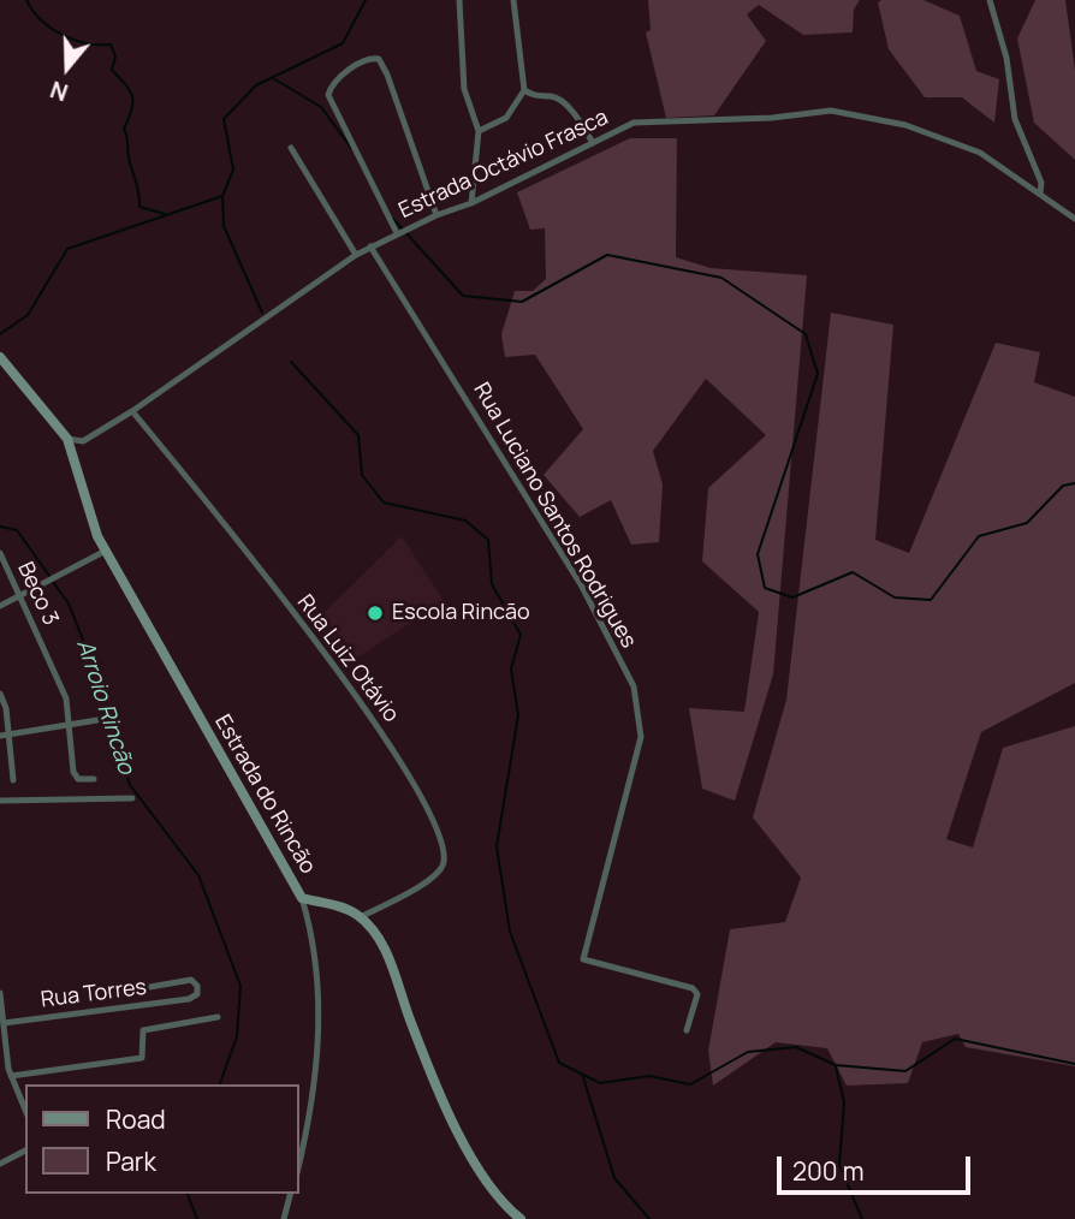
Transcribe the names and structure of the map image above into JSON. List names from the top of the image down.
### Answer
{
  "streets": {
    "street": [
      "Estrada Octávio Frasca",
      "Rua Luciano Santos Rodrigues",
      "Beco 3",
      "Rua Luiz Otávio",
      "Estrada do Rincão",
      "Rua Torres"
    ]
  },
  "crossings": [
    ["Estrada Octávio Frasca", "Rua Luciano Santos Rodrigues"],
    ["Estrada Octávio Frasca", "Rua Luiz Otávio"],
    ["Rua Luiz Otávio", "Estrada do Rincão"]
  ],
  "water": ["Arroio Rincão"],
  "places": ["Escola Rincão"],
  "legend": ["Road", "Park"],
  "scale_bar": "200 m",
  "north": "bottom"
}
